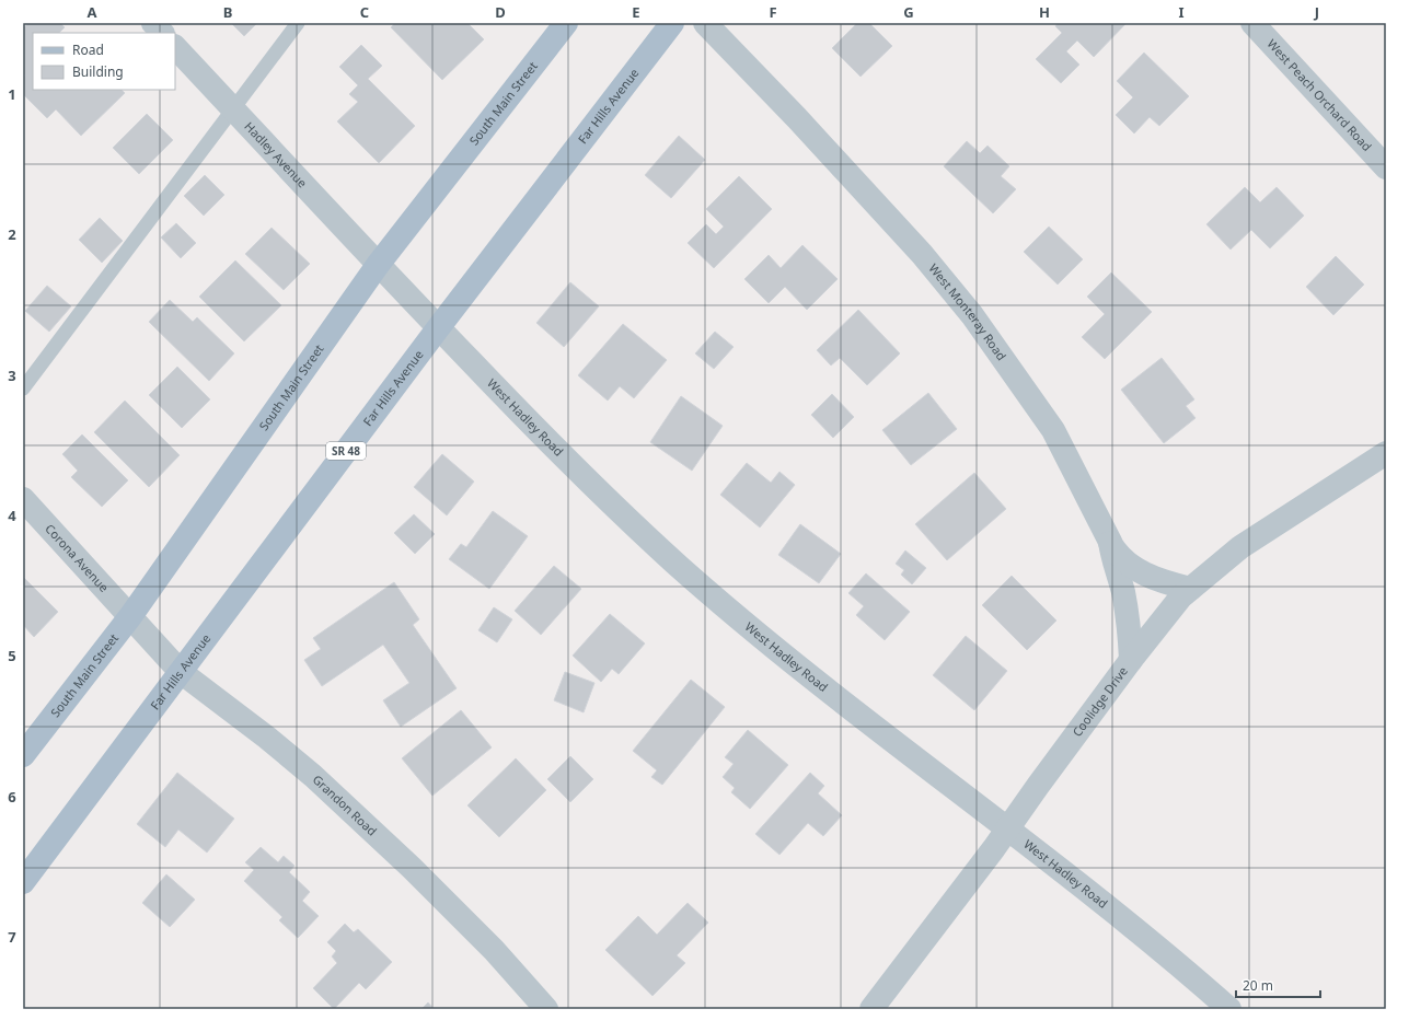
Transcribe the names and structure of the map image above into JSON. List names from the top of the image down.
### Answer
{
  "streets": {
    "main road": ["South Main Street", "Far Hills Avenue", "SR 48"],
    "street": [
      "West Peach Orchard Road",
      "Hadley Avenue",
      "West Monteray Road",
      "West Hadley Road",
      "Corona Avenue",
      "Coolidge Drive",
      "Grandon Road"
    ]
  },
  "crossings": [
    ["South Main Street", "Hadley Avenue"],
    ["South Main Street", "West Hadley Road"],
    ["South Main Street", "Corona Avenue"],
    ["South Main Street", "Grandon Road"],
    ["Far Hills Avenue", "West Hadley Road"],
    ["Far Hills Avenue", "Grandon Road"],
    ["Hadley Avenue", "West Hadley Road"],
    ["West Monteray Road", "Coolidge Drive"],
    ["West Hadley Road", "Coolidge Drive"],
    ["Corona Avenue", "Grandon Road"]
  ],
  "legend": ["Road", "Building"],
  "scale_bar": "20 m",
  "grid": {
    "columns": [
      "A",
      "B",
      "C",
      "D",
      "E",
      "F",
      "G",
      "H",
      "I",
      "J"
    ],
    "rows": [
      "1",
      "2",
      "3",
      "4",
      "5",
      "6",
      "7"
    ]
  }
}
